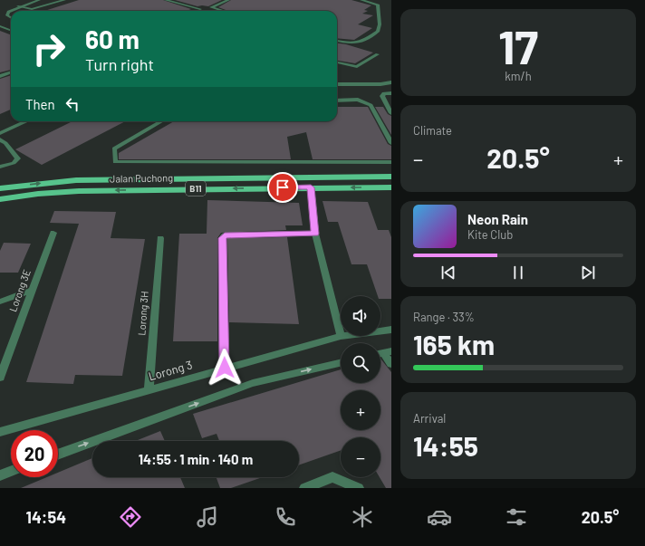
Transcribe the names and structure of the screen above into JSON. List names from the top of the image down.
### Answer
{
  "streets": {
    "main road": ["Jalan Puchong", "B11"],
    "street": ["Lorong 3E", "Lorong 3H", "Lorong 3"]
  },
  "crossings": [
    ["Lorong 3H", "Lorong 3"]
  ],
  "page": {
    "tile": [
      ["17", "km/h"],
      "Climate",
      ["Range · 33%", "165 km"],
      ["Arrival", "14:55"]
    ],
    "turn": ["60 m", "Turn right"],
    "then": "Then",
    "heat": ["−", "20.5°", "+"],
    "song": ["Neon Rain", "Kite Club"],
    "map_buttons": ["+", "−"],
    "limit": "20",
    "trip": "14:55 · 1 min · 140 m",
    "tabs": ["14:54", "20.5°"]
  }
}
